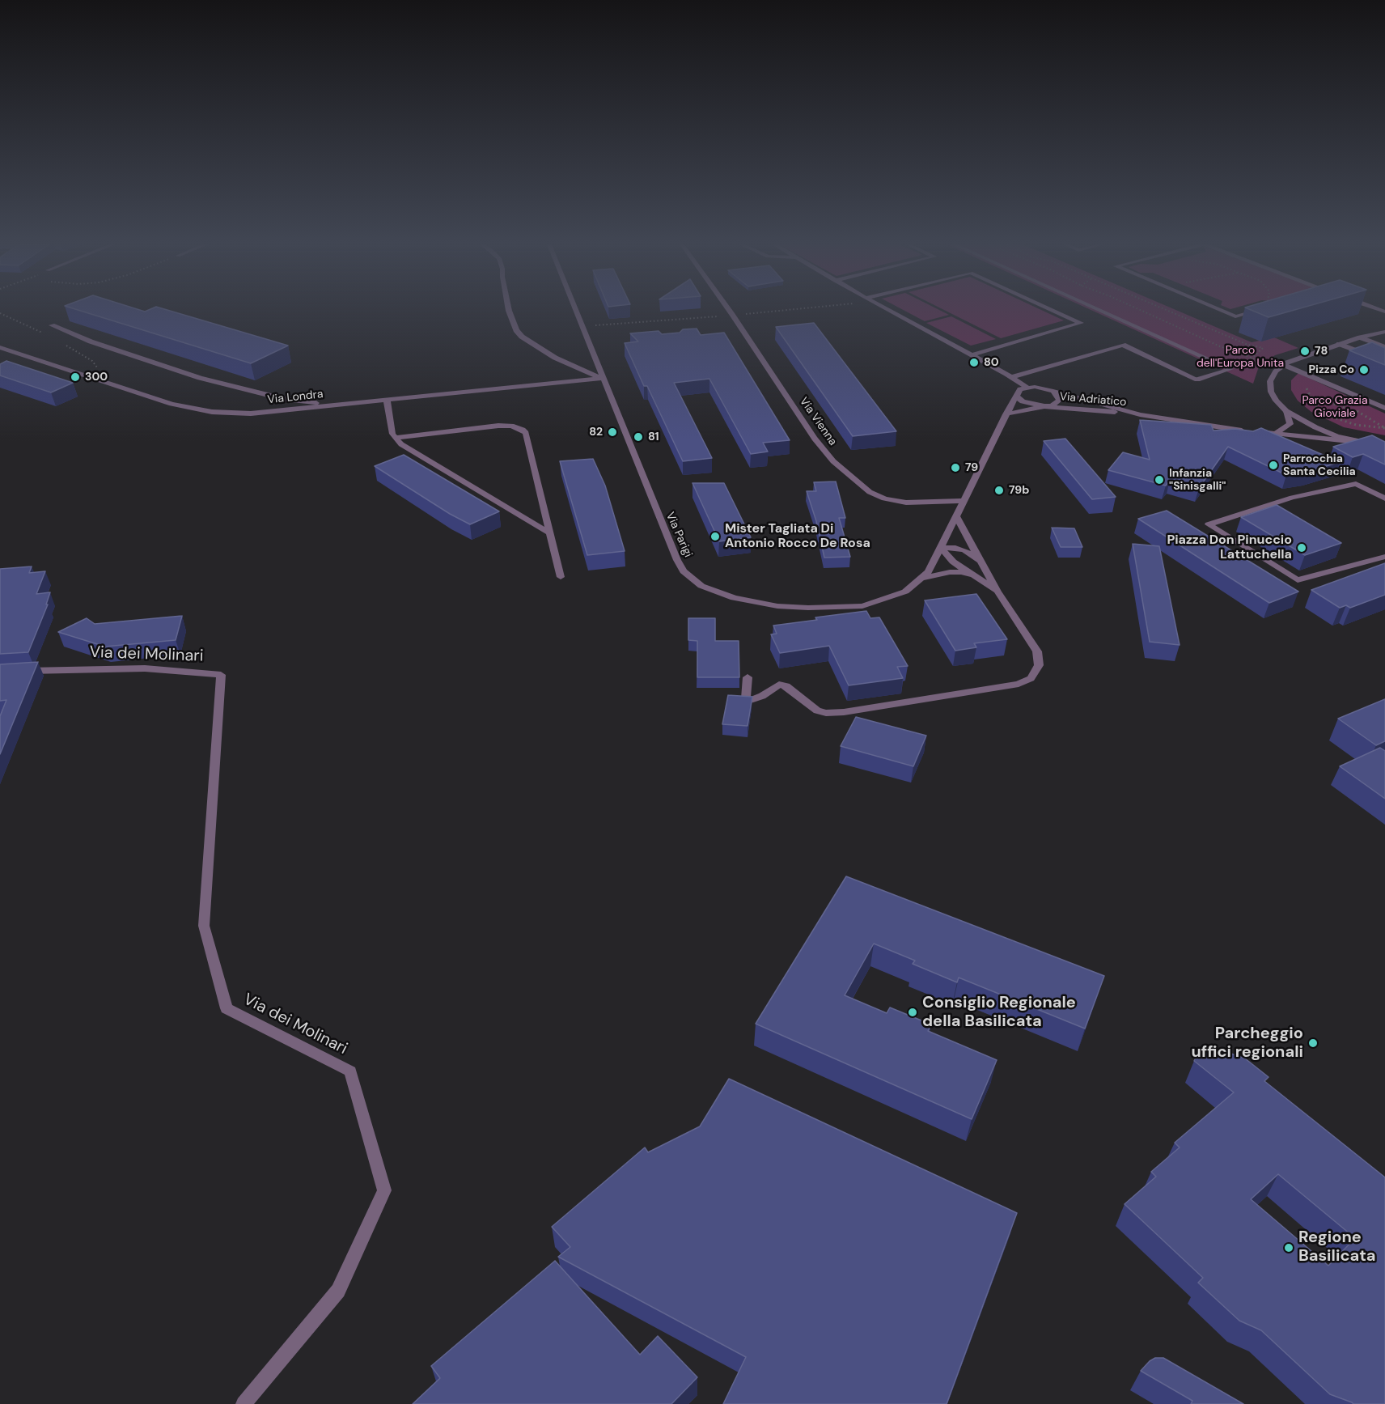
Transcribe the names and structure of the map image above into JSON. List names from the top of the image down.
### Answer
{
  "streets": {
    "street": [
      "Via Londra",
      "Via Adriatico",
      "Via Vienna",
      "Via Parigi",
      "Via dei Molinari"
    ]
  },
  "crossings": [
    ["Via Londra", "Via Parigi"],
    ["Via Vienna", "Via Parigi"]
  ],
  "parks": ["Parco dell'Europa Unita", "Parco Grazia Gioviale"],
  "places": [
    "78",
    "80",
    "Pizza Co",
    "300",
    "82",
    "81",
    "Parrocchia Santa Cecilia",
    "79",
    "Infanzia \"Sinisgalli\"",
    "79b",
    "Mister Tagliata Di Antonio Rocco De Rosa",
    "Piazza Don Pinuccio Lattuchella",
    "Consiglio Regionale della Basilicata",
    "Parcheggio uffici regionali",
    "Regione Basilicata"
  ]
}
